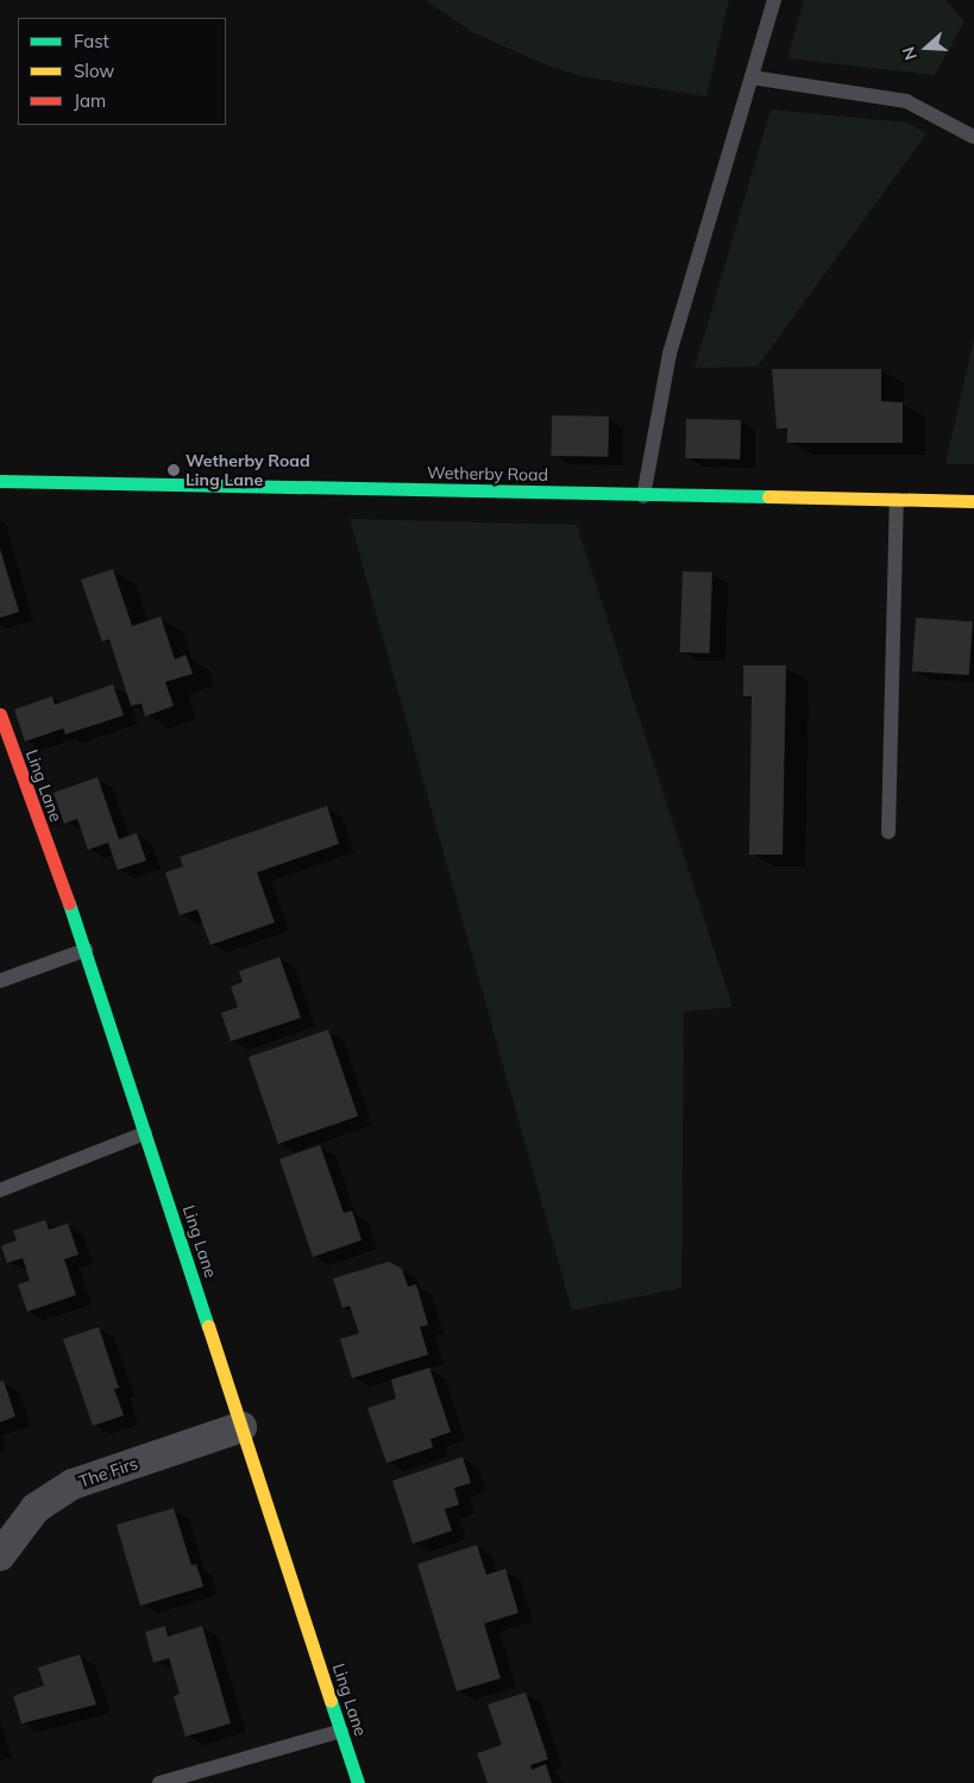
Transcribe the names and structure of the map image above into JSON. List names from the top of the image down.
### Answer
{
  "streets": {
    "street": ["Wetherby Road", "Ling Lane", "The Firs"]
  },
  "crossings": [
    ["Ling Lane", "The Firs"]
  ],
  "places": ["Wetherby Road Ling Lane"],
  "legend": ["Fast", "Slow", "Jam"],
  "north": "left"
}
